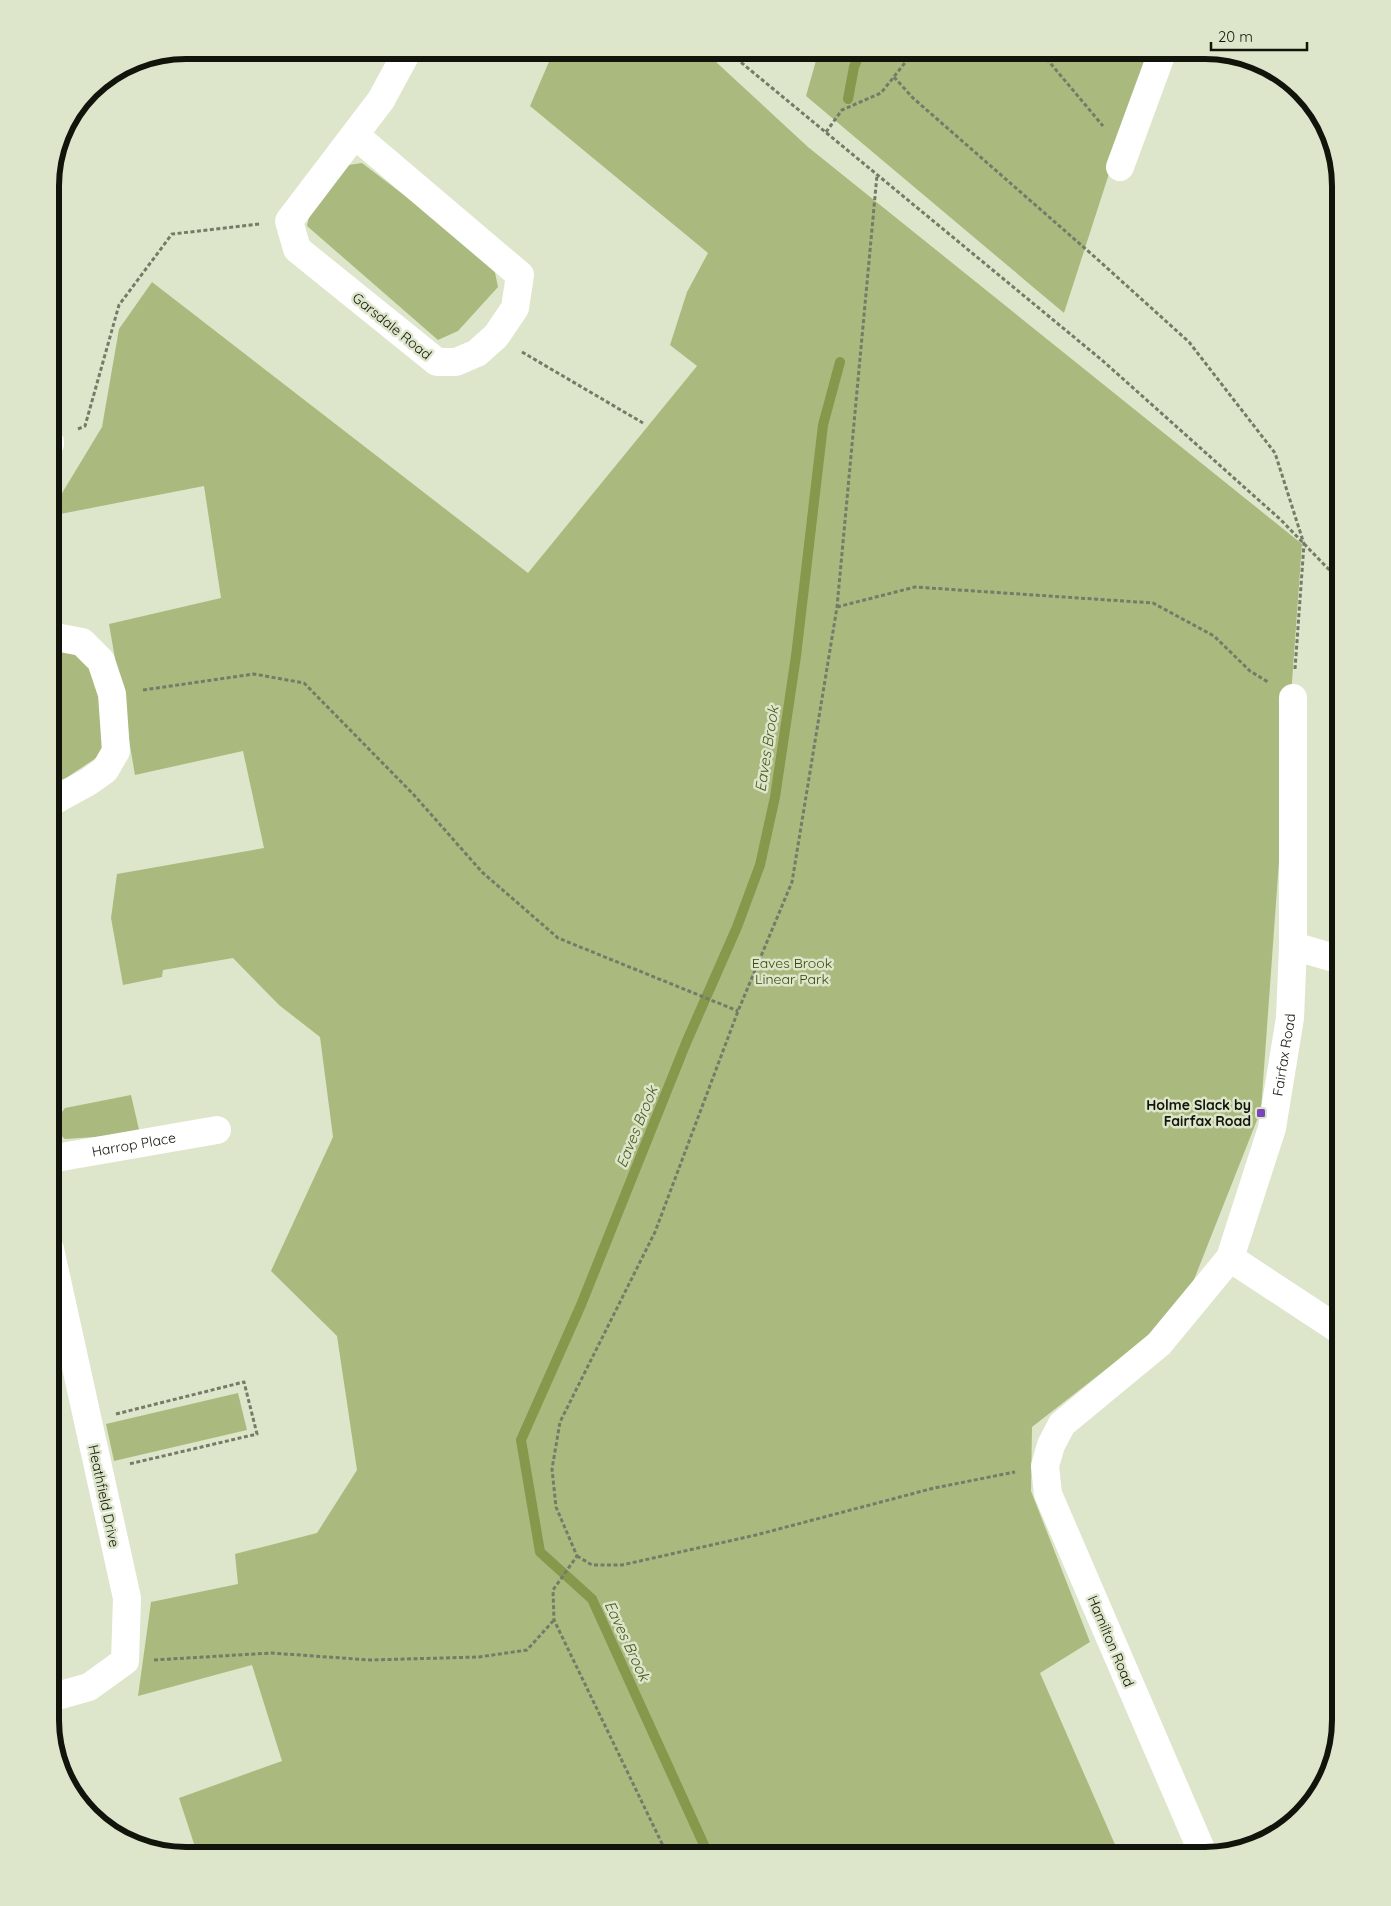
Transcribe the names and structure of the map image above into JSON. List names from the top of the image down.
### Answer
{
  "streets": {
    "street": [
      "Garsdale Road",
      "Fairfax Road",
      "Harrop Place",
      "Heathfield Drive",
      "Hamilton Road"
    ]
  },
  "crossings": [
    ["Fairfax Road", "Hamilton Road"]
  ],
  "water": ["Eaves Brook"],
  "parks": ["Eaves Brook Linear Park"],
  "places": {
    "transit": ["Holme Slack by Fairfax Road"]
  },
  "scale_bar": "20 m"
}
